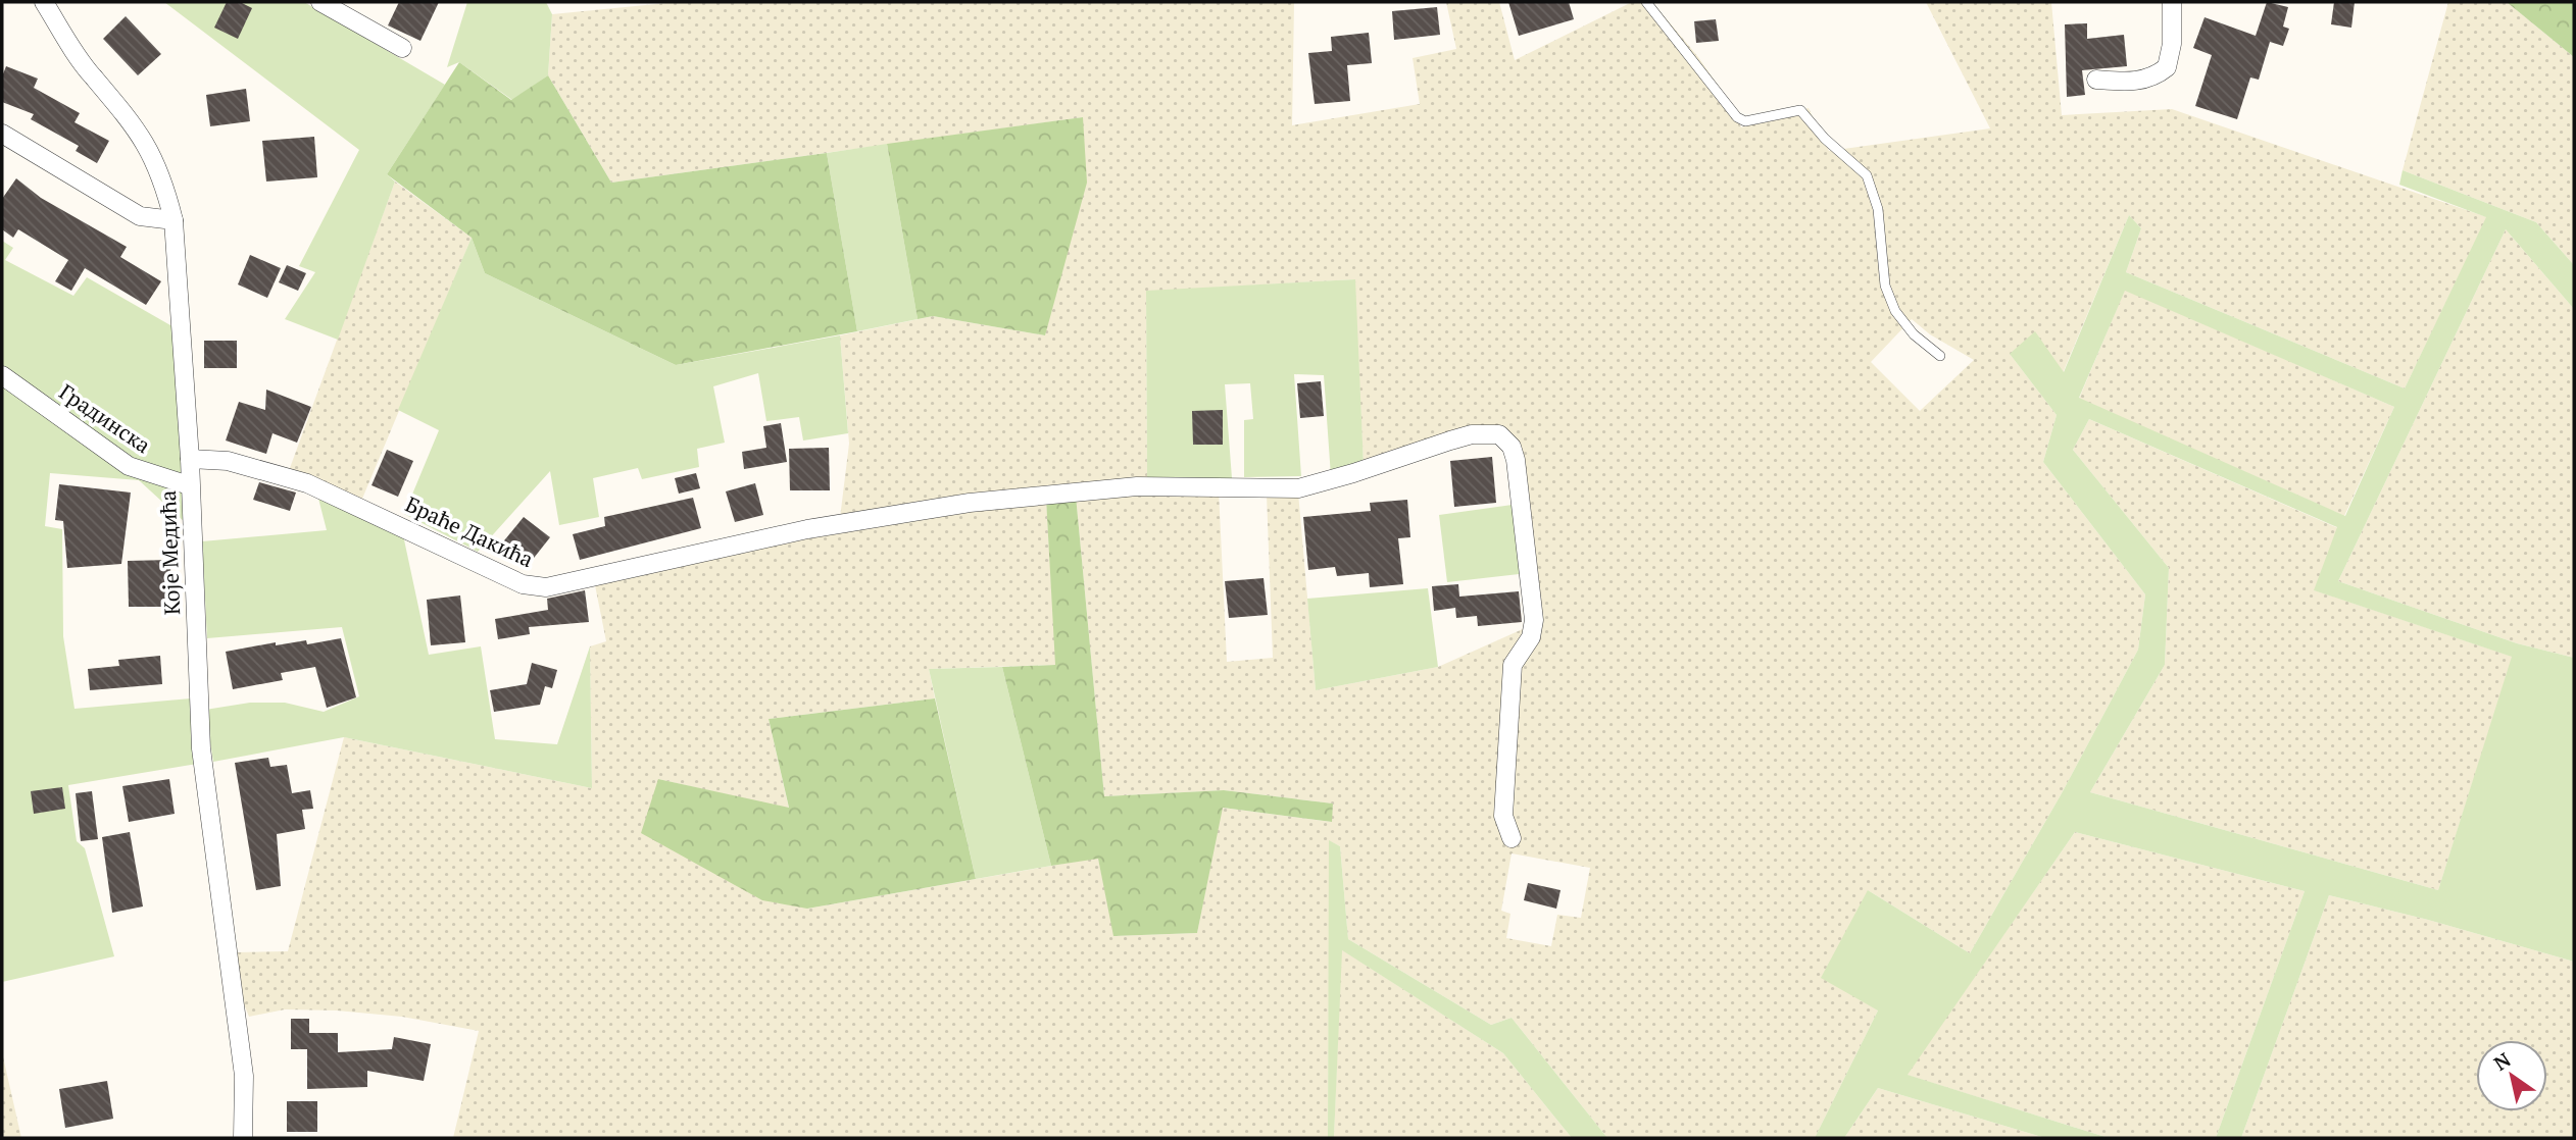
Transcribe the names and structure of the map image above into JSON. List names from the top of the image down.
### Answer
{
  "streets": {
    "street": ["Градинска", "Браће Дакића", "Које Медића"]
  },
  "crossings": [
    ["Градинска", "Које Медића"],
    ["Браће Дакића", "Које Медића"]
  ],
  "north": "top left"
}
